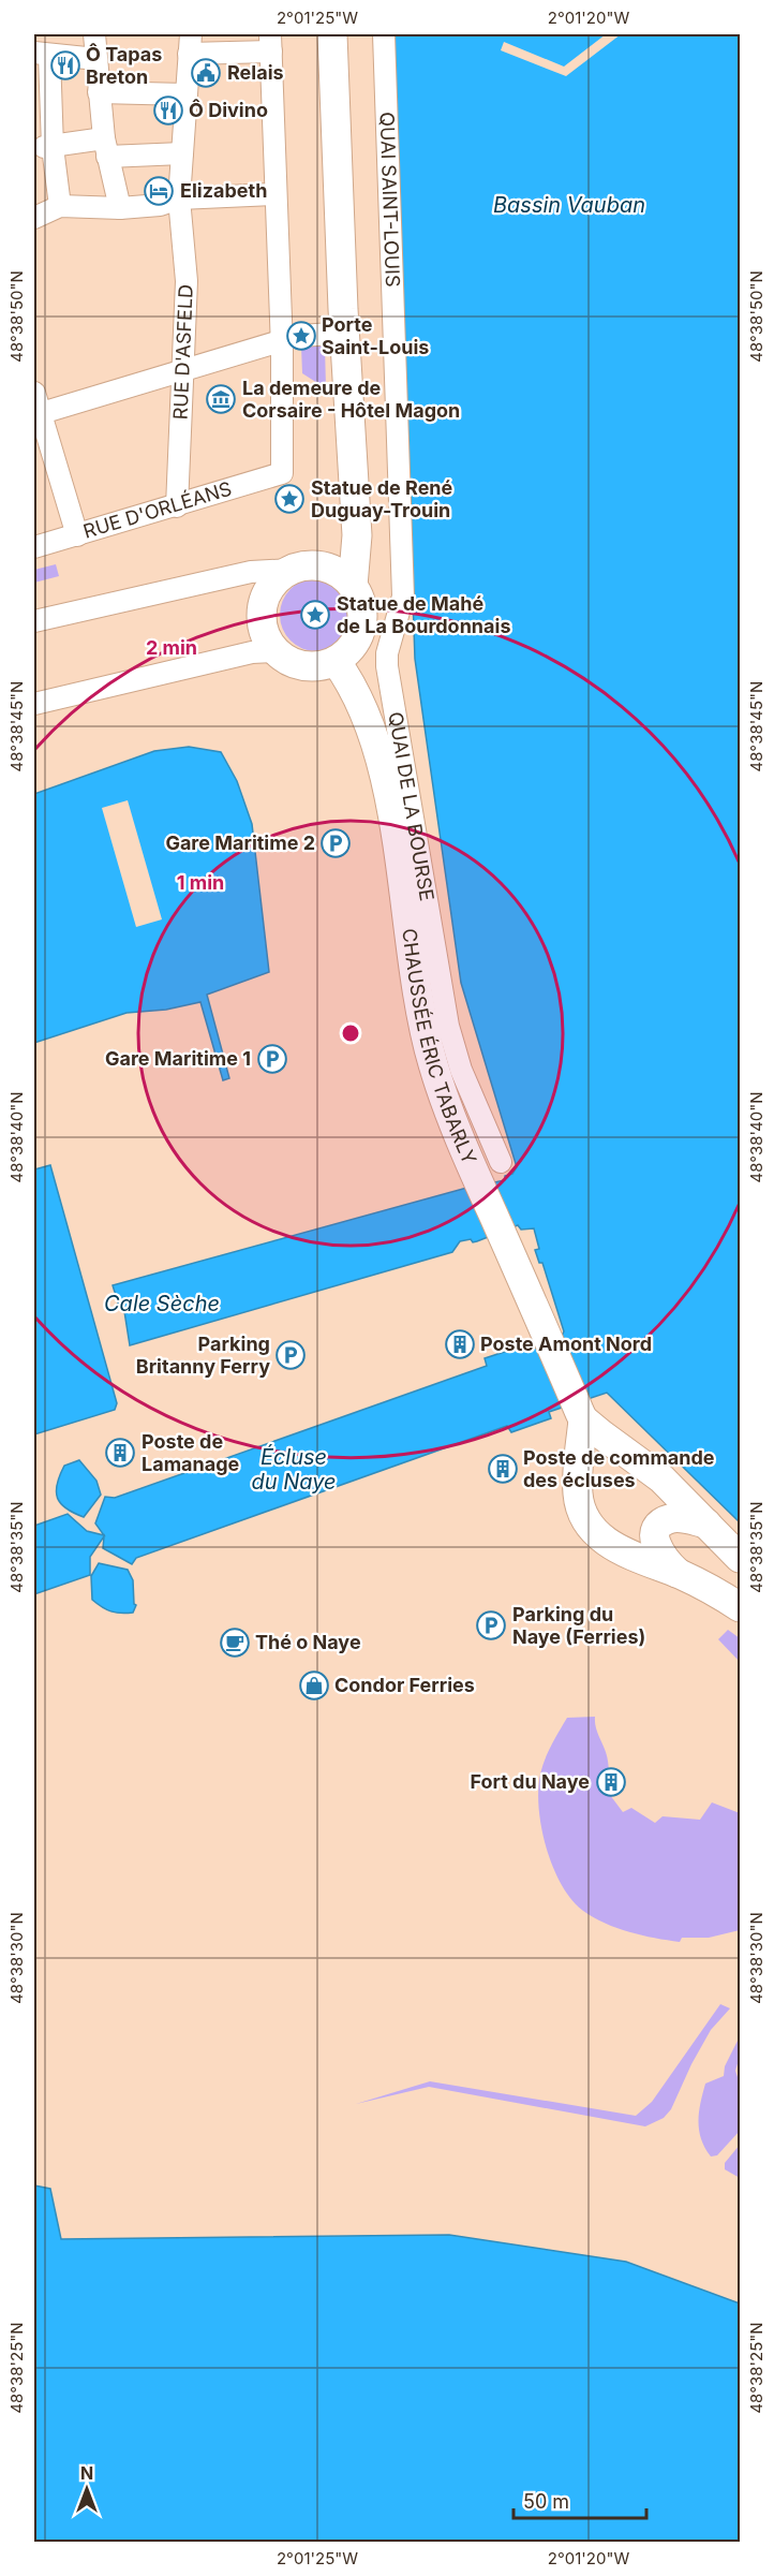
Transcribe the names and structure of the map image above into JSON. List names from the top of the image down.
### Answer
{
  "streets": {
    "main road": ["CHAUSSÉE ÉRIC TABARLY"],
    "street": [
      "QUAI SAINT-LOUIS",
      "RUE D'ASFELD",
      "RUE D'ORLÉANS",
      "QUAI DE LA BOURSE"
    ]
  },
  "crossings": [
    ["QUAI SAINT-LOUIS", "QUAI DE LA BOURSE"],
    ["RUE D'ASFELD", "RUE D'ORLÉANS"]
  ],
  "water": ["Bassin Vauban", "Cale Sèche", "Écluse du Naye"],
  "places": {
    "restaurant": ["Ô Tapas Breton", "Ô Divino"],
    "public building": ["Relais"],
    "hotel": ["Elizabeth"],
    "place": ["Porte Saint-Louis", "Statue de René Duguay-Trouin", "Statue de Mahé de La Bourdonnais"],
    "museum": ["La demeure de Corsaire - Hôtel Magon"],
    "parking": [
      "Gare Maritime 2",
      "Gare Maritime 1",
      "Parking Britanny Ferry",
      "Parking du Naye (Ferries)"
    ],
    "building": [
      "Poste Amont Nord",
      "Poste de Lamanage",
      "Poste de commande des écluses",
      "Fort du Naye"
    ],
    "cafe": ["Thé o Naye"],
    "shop": ["Condor Ferries"]
  },
  "scale_bar": "50 m",
  "north": "top",
  "coordinates": [
    "2°01'25\"W",
    "2°01'20\"W",
    "48°38'50\"N",
    "48°38'45\"N",
    "48°38'40\"N",
    "48°38'35\"N",
    "48°38'30\"N",
    "48°38'25\"N"
  ],
  "rings": ["2 min", "1 min"]
}
